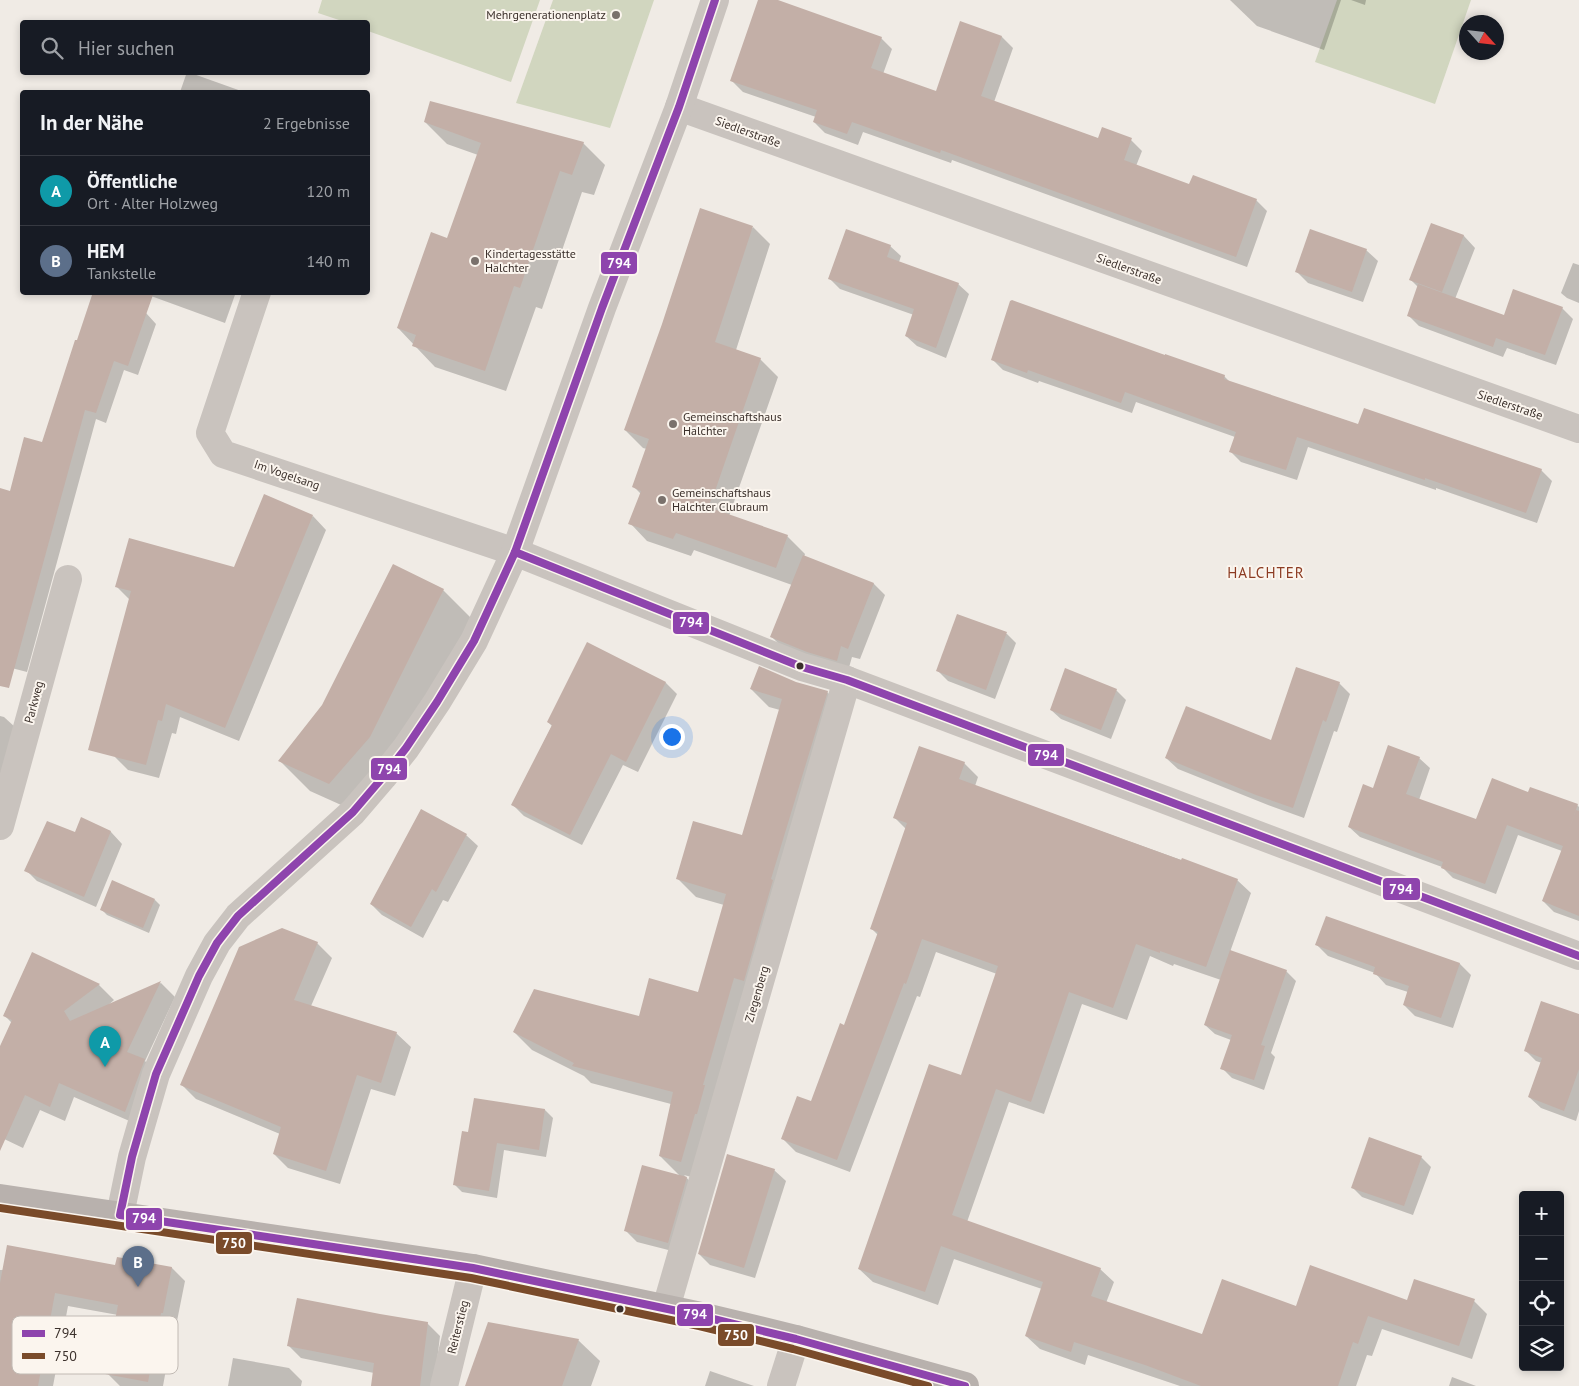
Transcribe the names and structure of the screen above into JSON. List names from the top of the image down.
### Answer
{
  "streets": {
    "street": [
      "Siedlerstraße",
      "Im Vogelsang",
      "Parkweg",
      "Ziegenberg",
      "Reiterstieg"
    ]
  },
  "districts": ["HALCHTER"],
  "places": [
    "Mehrgenerationenplatz",
    "Kindertagesstätte Halchter",
    "Gemeinschaftshaus Halchter",
    "Gemeinschaftshaus Halchter Clubraum"
  ],
  "lines": ["transit line 794", "transit line 750"],
  "legend": ["794", "750"],
  "north": "bottom right",
  "page": {
    "search": "Hier suchen",
    "heading": ["In der Nähe", "2 Ergebnisse"],
    "list": [
      {
        "mark": "A",
        "name": "Öffentliche",
        "note": "Ort · Alter Holzweg",
        "value": "120 m"
      },
      {
        "mark": "B",
        "name": "HEM",
        "note": "Tankstelle",
        "value": "140 m"
      }
    ],
    "pins": ["A", "B"],
    "map_buttons": ["+", "−"]
  }
}
